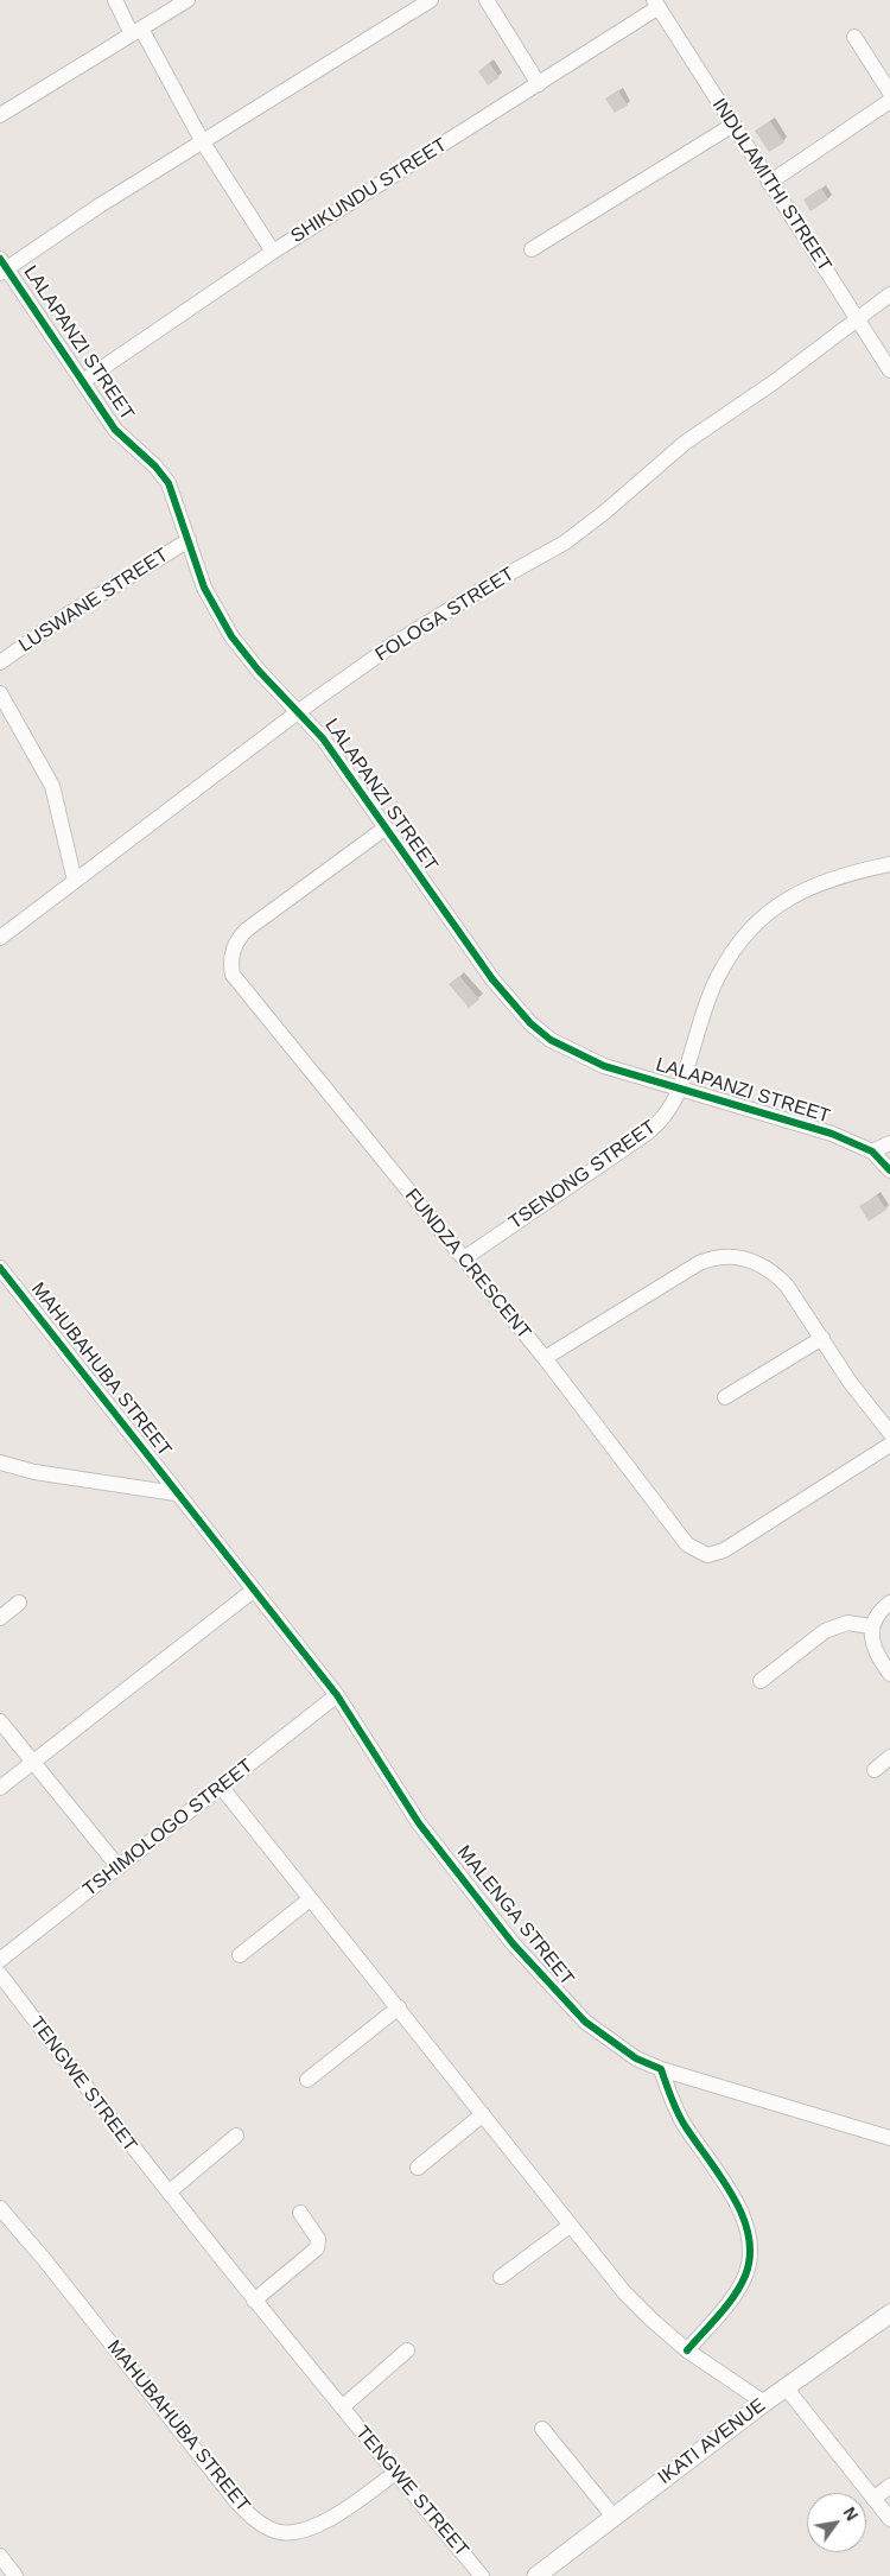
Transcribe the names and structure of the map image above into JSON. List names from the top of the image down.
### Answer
{
  "streets": {
    "street": [
      "INDULAMITHI STREET",
      "SHIKUNDU STREET",
      "LALAPANZI STREET",
      "LUSWANE STREET",
      "FOLOGA STREET",
      "TSENONG STREET",
      "FUNDZA CRESCENT",
      "MAHUBAHUBA STREET",
      "TSHIMOLOGO STREET",
      "MALENGA STREET",
      "TENGWE STREET",
      "IKATI AVENUE"
    ]
  },
  "crossings": [
    ["INDULAMITHI STREET", "SHIKUNDU STREET"],
    ["INDULAMITHI STREET", "FOLOGA STREET"],
    ["SHIKUNDU STREET", "LALAPANZI STREET"],
    ["LALAPANZI STREET", "LUSWANE STREET"],
    ["LALAPANZI STREET", "FOLOGA STREET"],
    ["LALAPANZI STREET", "TSENONG STREET"],
    ["LALAPANZI STREET", "FUNDZA CRESCENT"],
    ["TSENONG STREET", "FUNDZA CRESCENT"],
    ["MAHUBAHUBA STREET", "MALENGA STREET"],
    ["MAHUBAHUBA STREET", "TENGWE STREET"],
    ["TSHIMOLOGO STREET", "MALENGA STREET"]
  ],
  "north": "top right"
}
